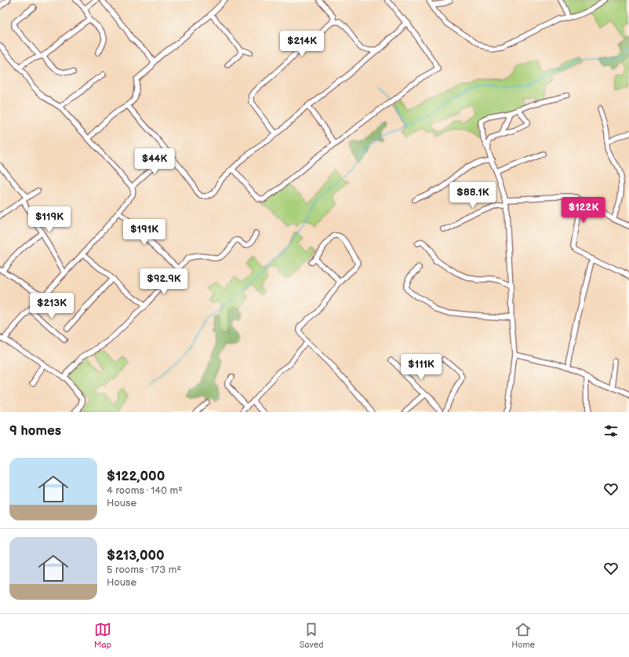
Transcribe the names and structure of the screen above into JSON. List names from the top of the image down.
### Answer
{
  "page": {
    "price": [
      "$214K",
      "$44K",
      "$88.1K",
      "$122K",
      "$119K",
      "$191K",
      "$92.9K",
      "$213K",
      "$111K"
    ],
    "heading": "9 homes",
    "list": [
      {
        "name": "$122,000",
        "note": "4 rooms · 140 m² · House"
      },
      {
        "name": "$213,000",
        "note": "5 rooms · 173 m² · House"
      }
    ],
    "tabs": ["Map", "Saved", "Home"]
  }
}
